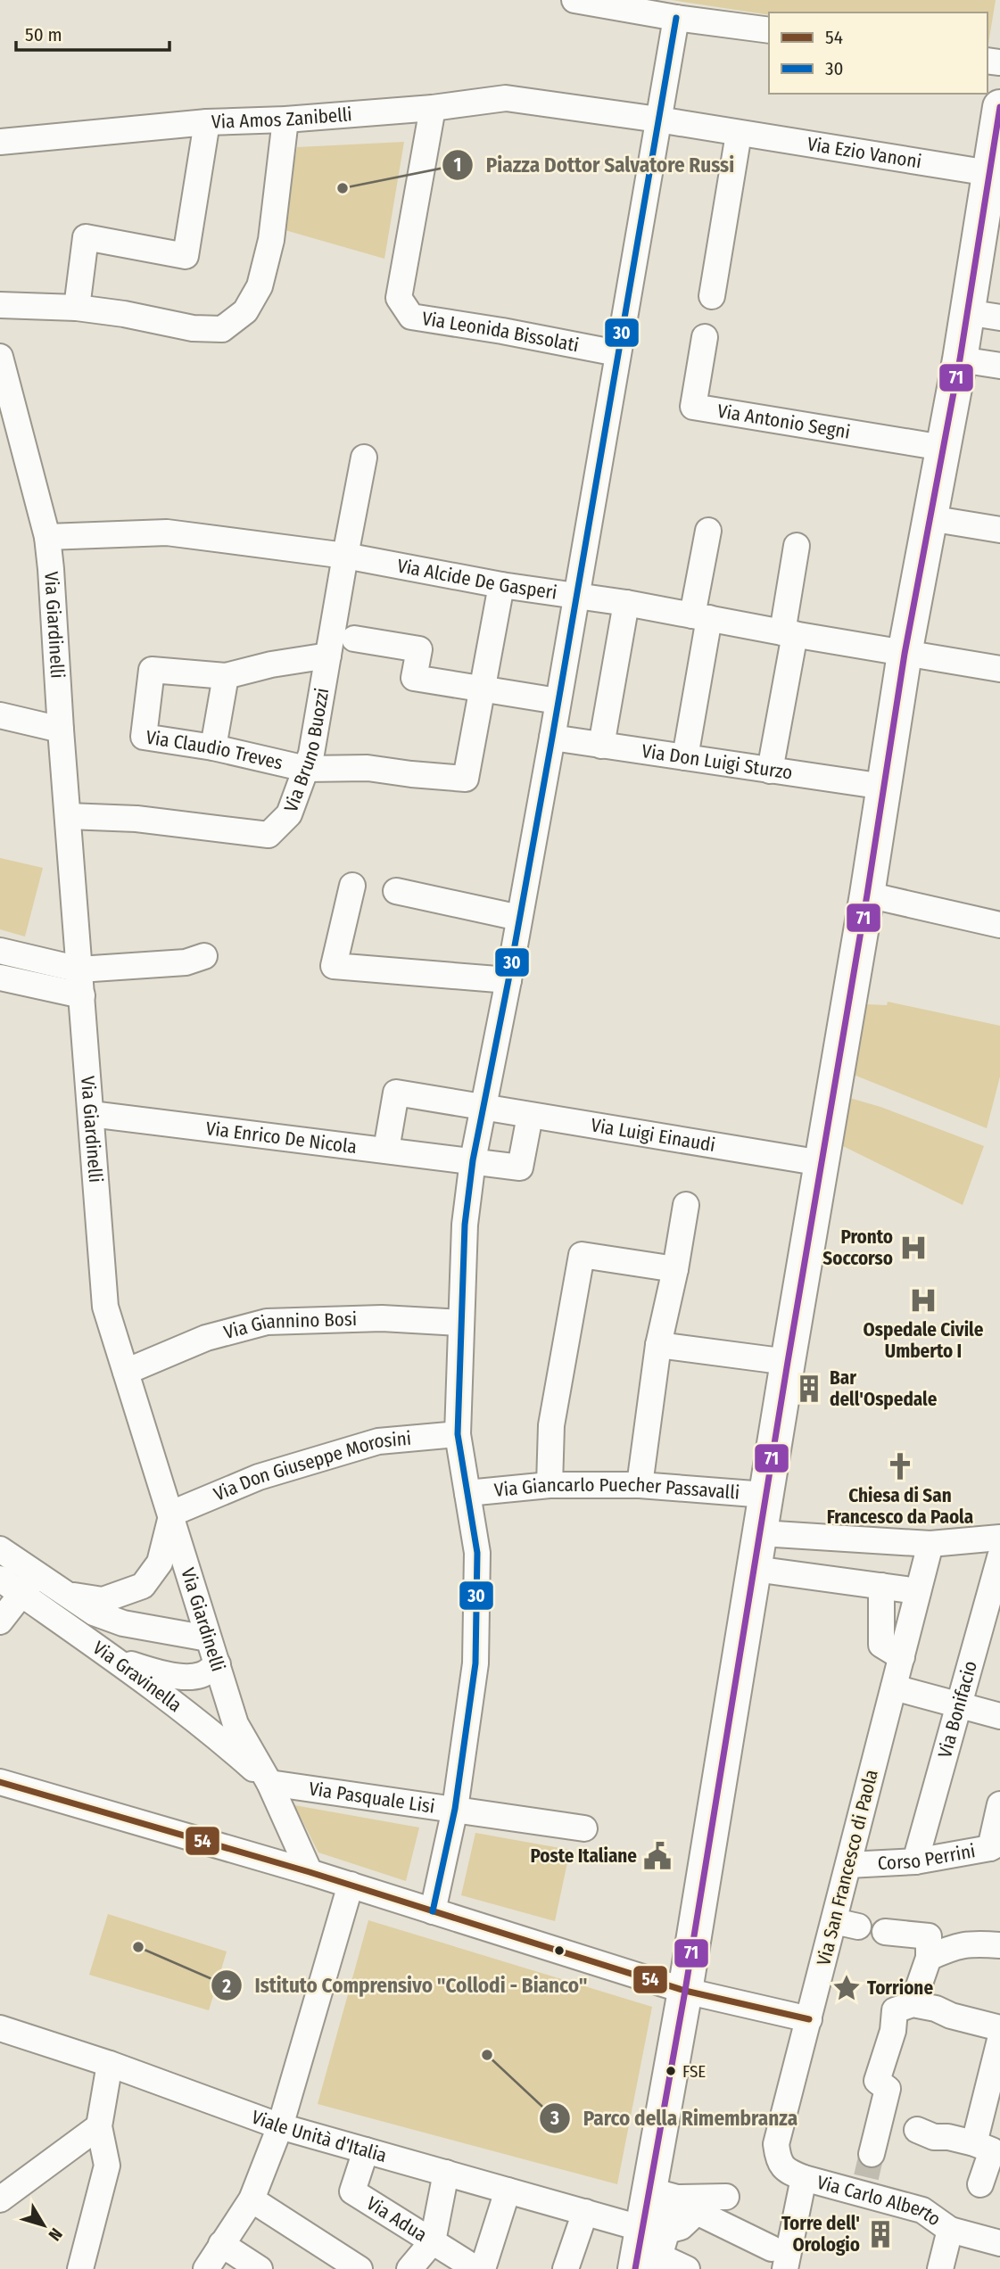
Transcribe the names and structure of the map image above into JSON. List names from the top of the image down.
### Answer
{
  "streets": {
    "street": [
      "Via Amos Zanibelli",
      "Via Ezio Vanoni",
      "Via Leonida Bissolati",
      "Via Antonio Segni",
      "Via Alcide De Gasperi",
      "Via Giardinelli",
      "Via Claudio Treves",
      "Via Bruno Buozzi",
      "Via Don Luigi Sturzo",
      "Via Luigi Einaudi",
      "Via Enrico De Nicola",
      "Via Giannino Bosi",
      "Via Don Giuseppe Morosini",
      "Via Giancarlo Puecher Passavalli",
      "Via Gravinella",
      "Via Bonifacio",
      "Via Pasquale Lisi",
      "Corso Perrini",
      "Via San Francesco di Paola",
      "Viale Unità d'Italia",
      "Via Carlo Alberto",
      "Via Adua"
    ]
  },
  "crossings": [
    ["Via Amos Zanibelli", "Via Ezio Vanoni"],
    ["Via Amos Zanibelli", "Via Leonida Bissolati"],
    ["Via Alcide De Gasperi", "Via Giardinelli"],
    ["Via Alcide De Gasperi", "Via Bruno Buozzi"],
    ["Via Giardinelli", "Via Bruno Buozzi"],
    ["Via Giardinelli", "Via Enrico De Nicola"],
    ["Via Giardinelli", "Via Giannino Bosi"],
    ["Via Giardinelli", "Via Don Giuseppe Morosini"],
    ["Via Giardinelli", "Via Gravinella"],
    ["Via Giardinelli", "Via Pasquale Lisi"],
    ["Via Claudio Treves", "Via Bruno Buozzi"],
    ["Via Luigi Einaudi", "Via Enrico De Nicola"],
    ["Via Don Giuseppe Morosini", "Via Gravinella"],
    ["Via Gravinella", "Via Pasquale Lisi"],
    ["Via Bonifacio", "Corso Perrini"],
    ["Corso Perrini", "Via San Francesco di Paola"],
    ["Via San Francesco di Paola", "Via Carlo Alberto"],
    ["Viale Unità d'Italia", "Via Adua"]
  ],
  "places": {
    "other": [
      "Piazza Dottor Salvatore Russi",
      "Istituto Comprensivo \"Collodi - Bianco\"",
      "Parco della Rimembranza",
      "FSE"
    ],
    "hospital": ["Pronto Soccorso", "Ospedale Civile Umberto I"],
    "building": ["Bar dell'Ospedale", "Torre dell' Orologio"],
    "church": ["Chiesa di San Francesco da Paola"],
    "public building": ["Poste Italiane"],
    "place": ["Torrione"]
  },
  "lines": ["transit line 30", "transit line 71", "transit line 54"],
  "legend": ["54", "30"],
  "scale_bar": "50 m",
  "north": "bottom right"
}
